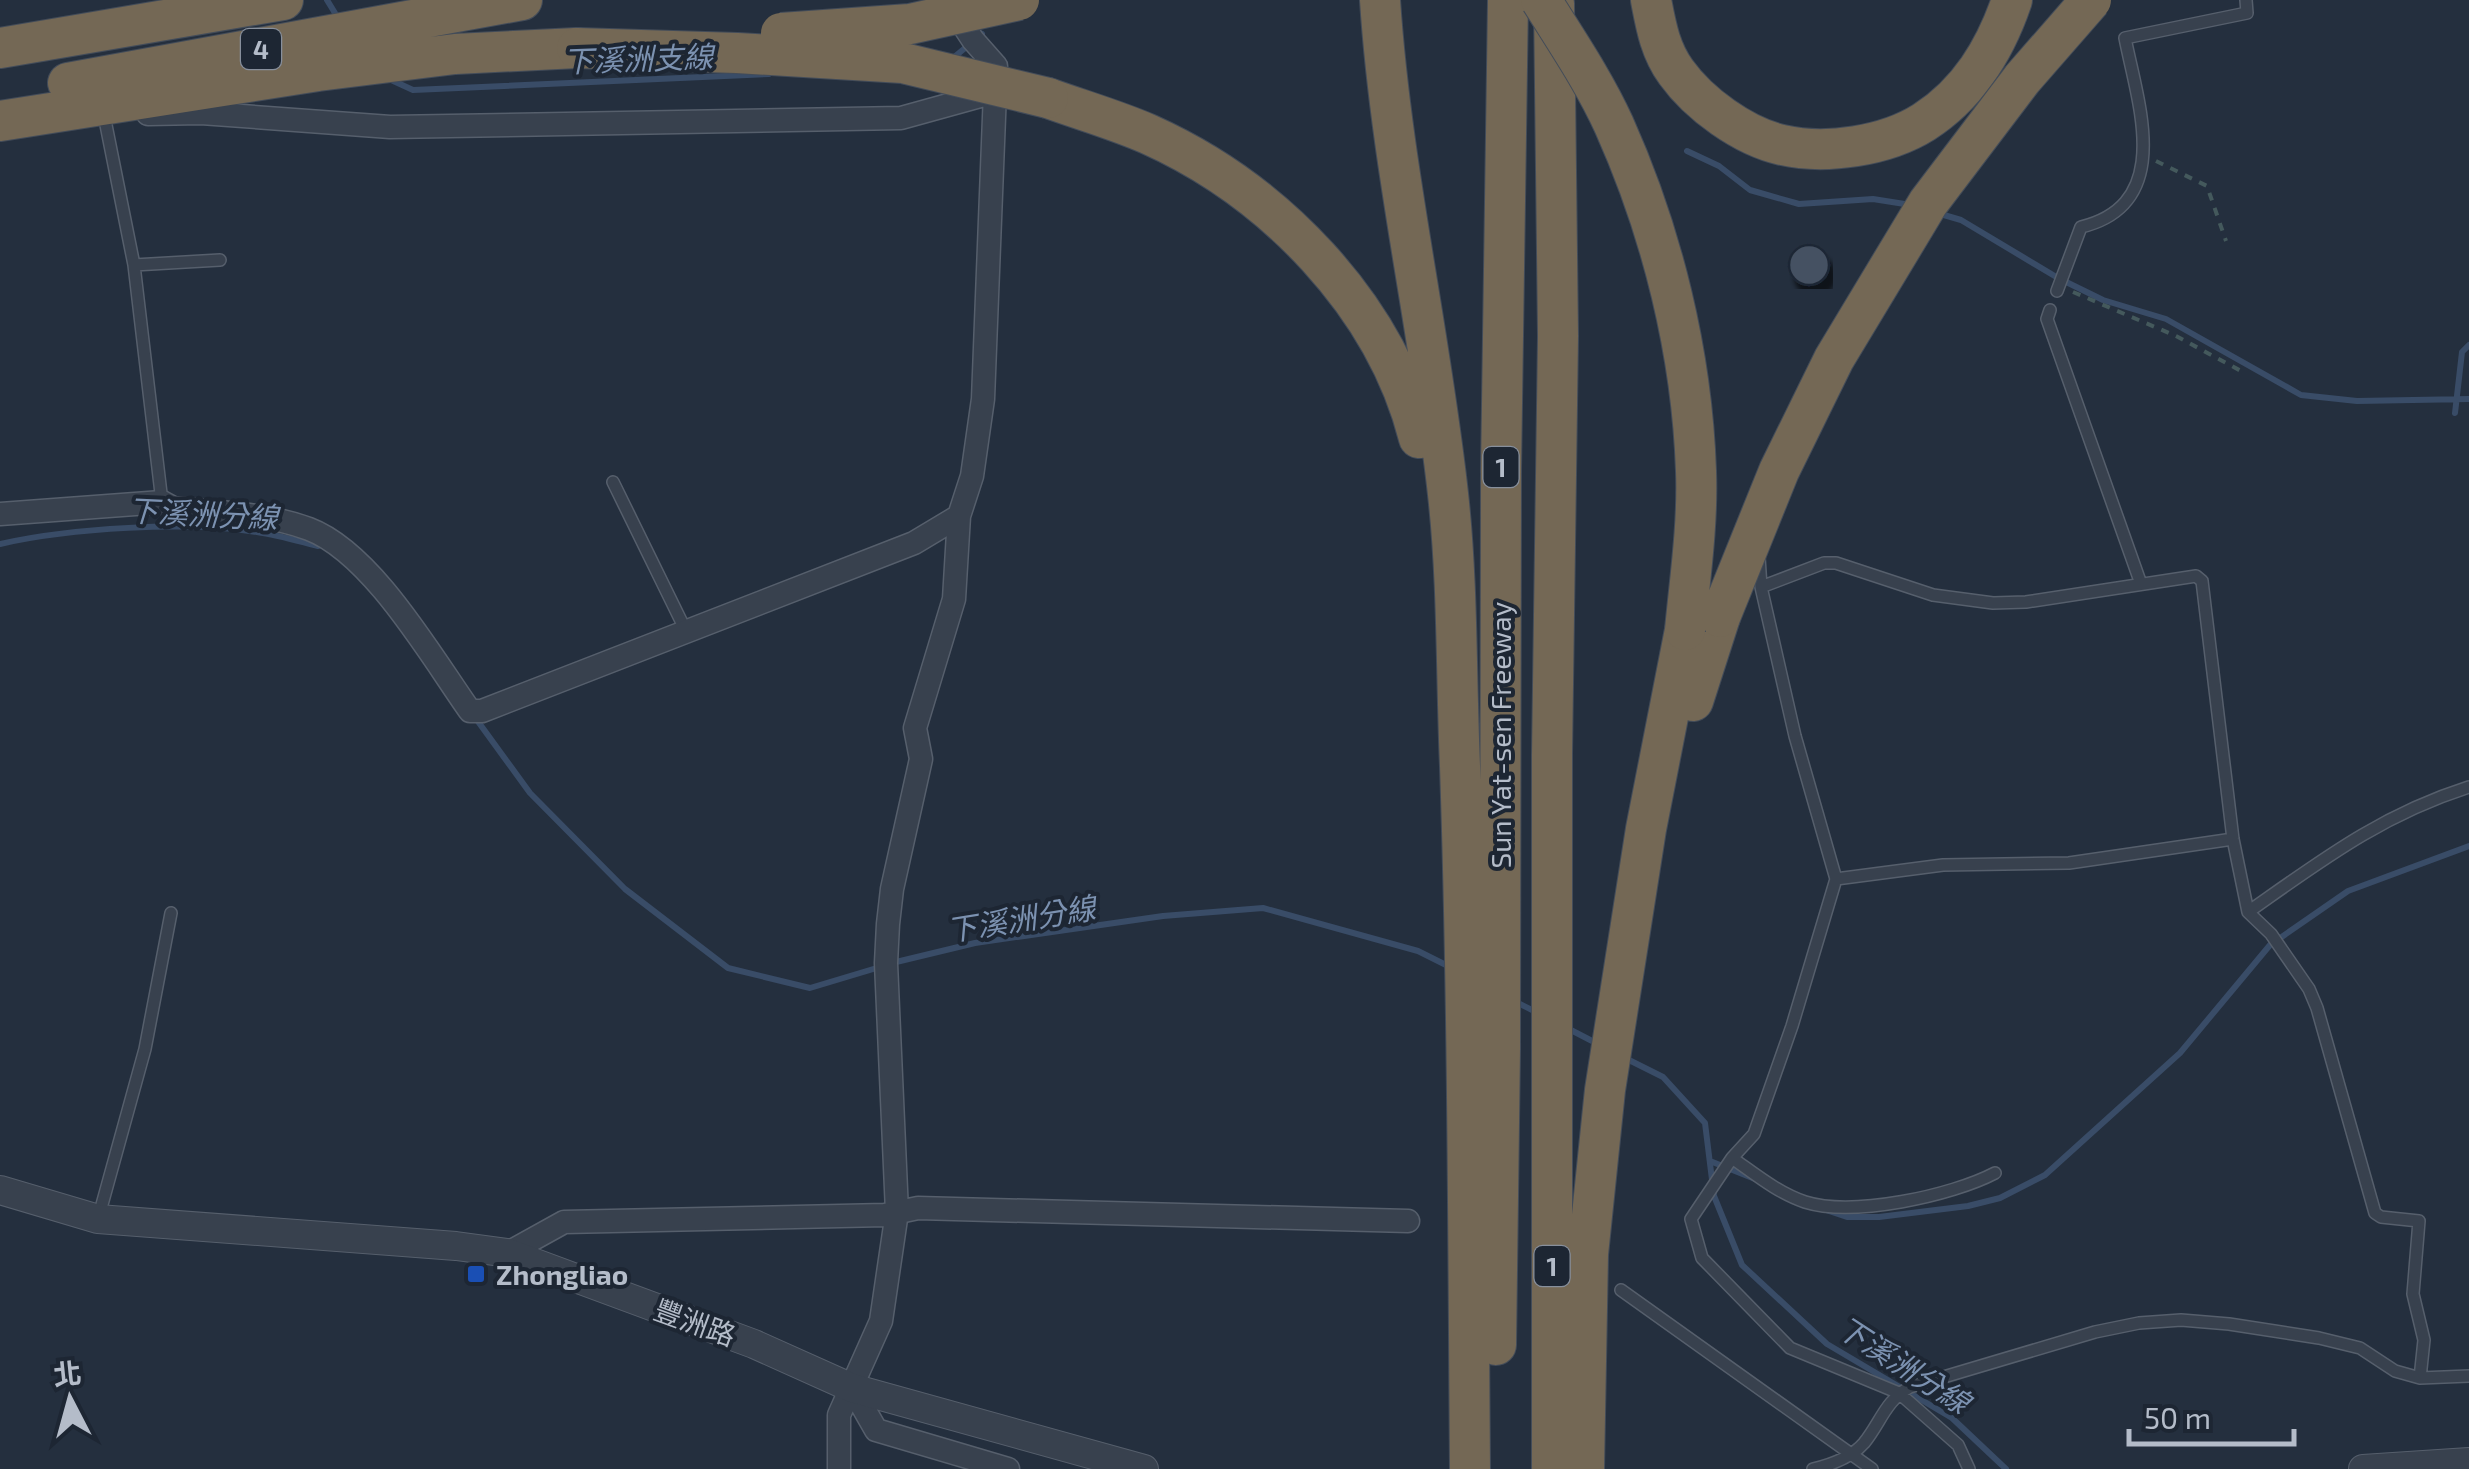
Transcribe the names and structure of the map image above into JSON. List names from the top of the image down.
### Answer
{
  "streets": {
    "highway": ["4", "1", "Sun Yat-sen Freeway"],
    "street": ["豐洲路"]
  },
  "water": ["下溪洲支線", "下溪洲分線"],
  "places": {
    "transit": ["Zhongliao"]
  },
  "scale_bar": "50 m",
  "north": "top"
}
